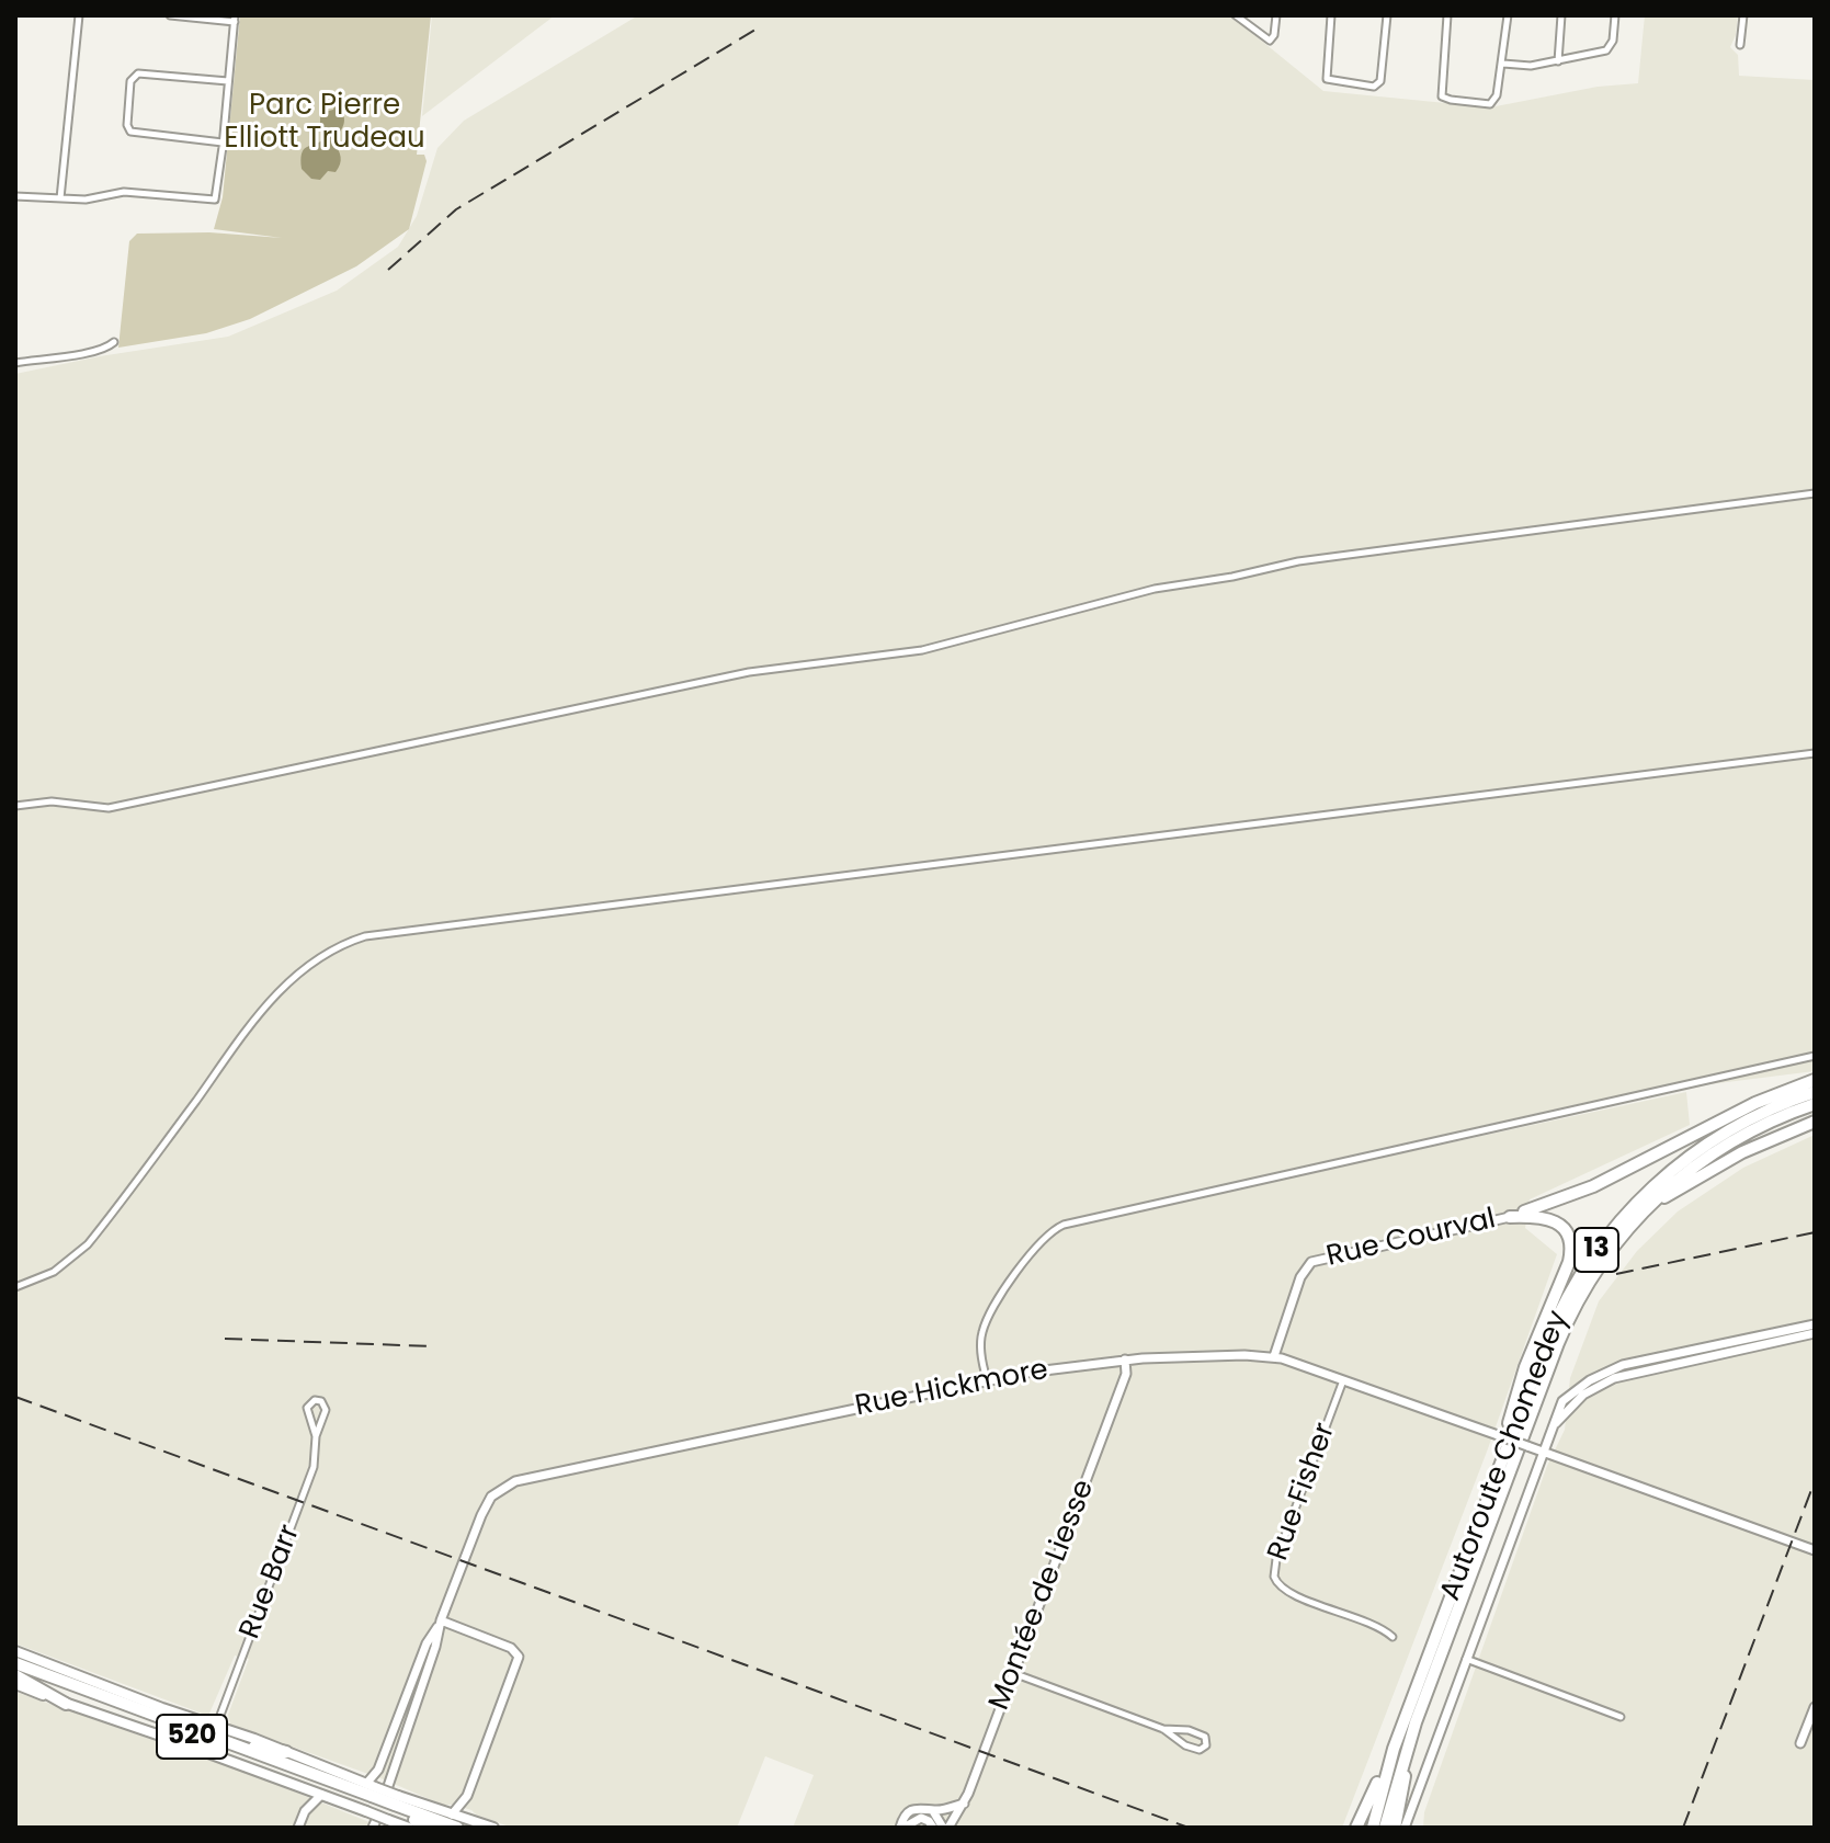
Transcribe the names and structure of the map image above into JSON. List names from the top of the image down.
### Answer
{
  "streets": {
    "highway": ["13", "Autoroute Chomedey", "520"],
    "street": [
      "Rue Courval",
      "Rue Hickmore",
      "Rue Fisher",
      "Rue Barr",
      "Montée de Liesse"
    ]
  },
  "crossings": [
    ["Rue Courval", "Rue Hickmore"],
    ["Rue Hickmore", "Rue Fisher"],
    ["Rue Hickmore", "Montée de Liesse"]
  ],
  "parks": ["Parc Pierre Elliott Trudeau"]
}
